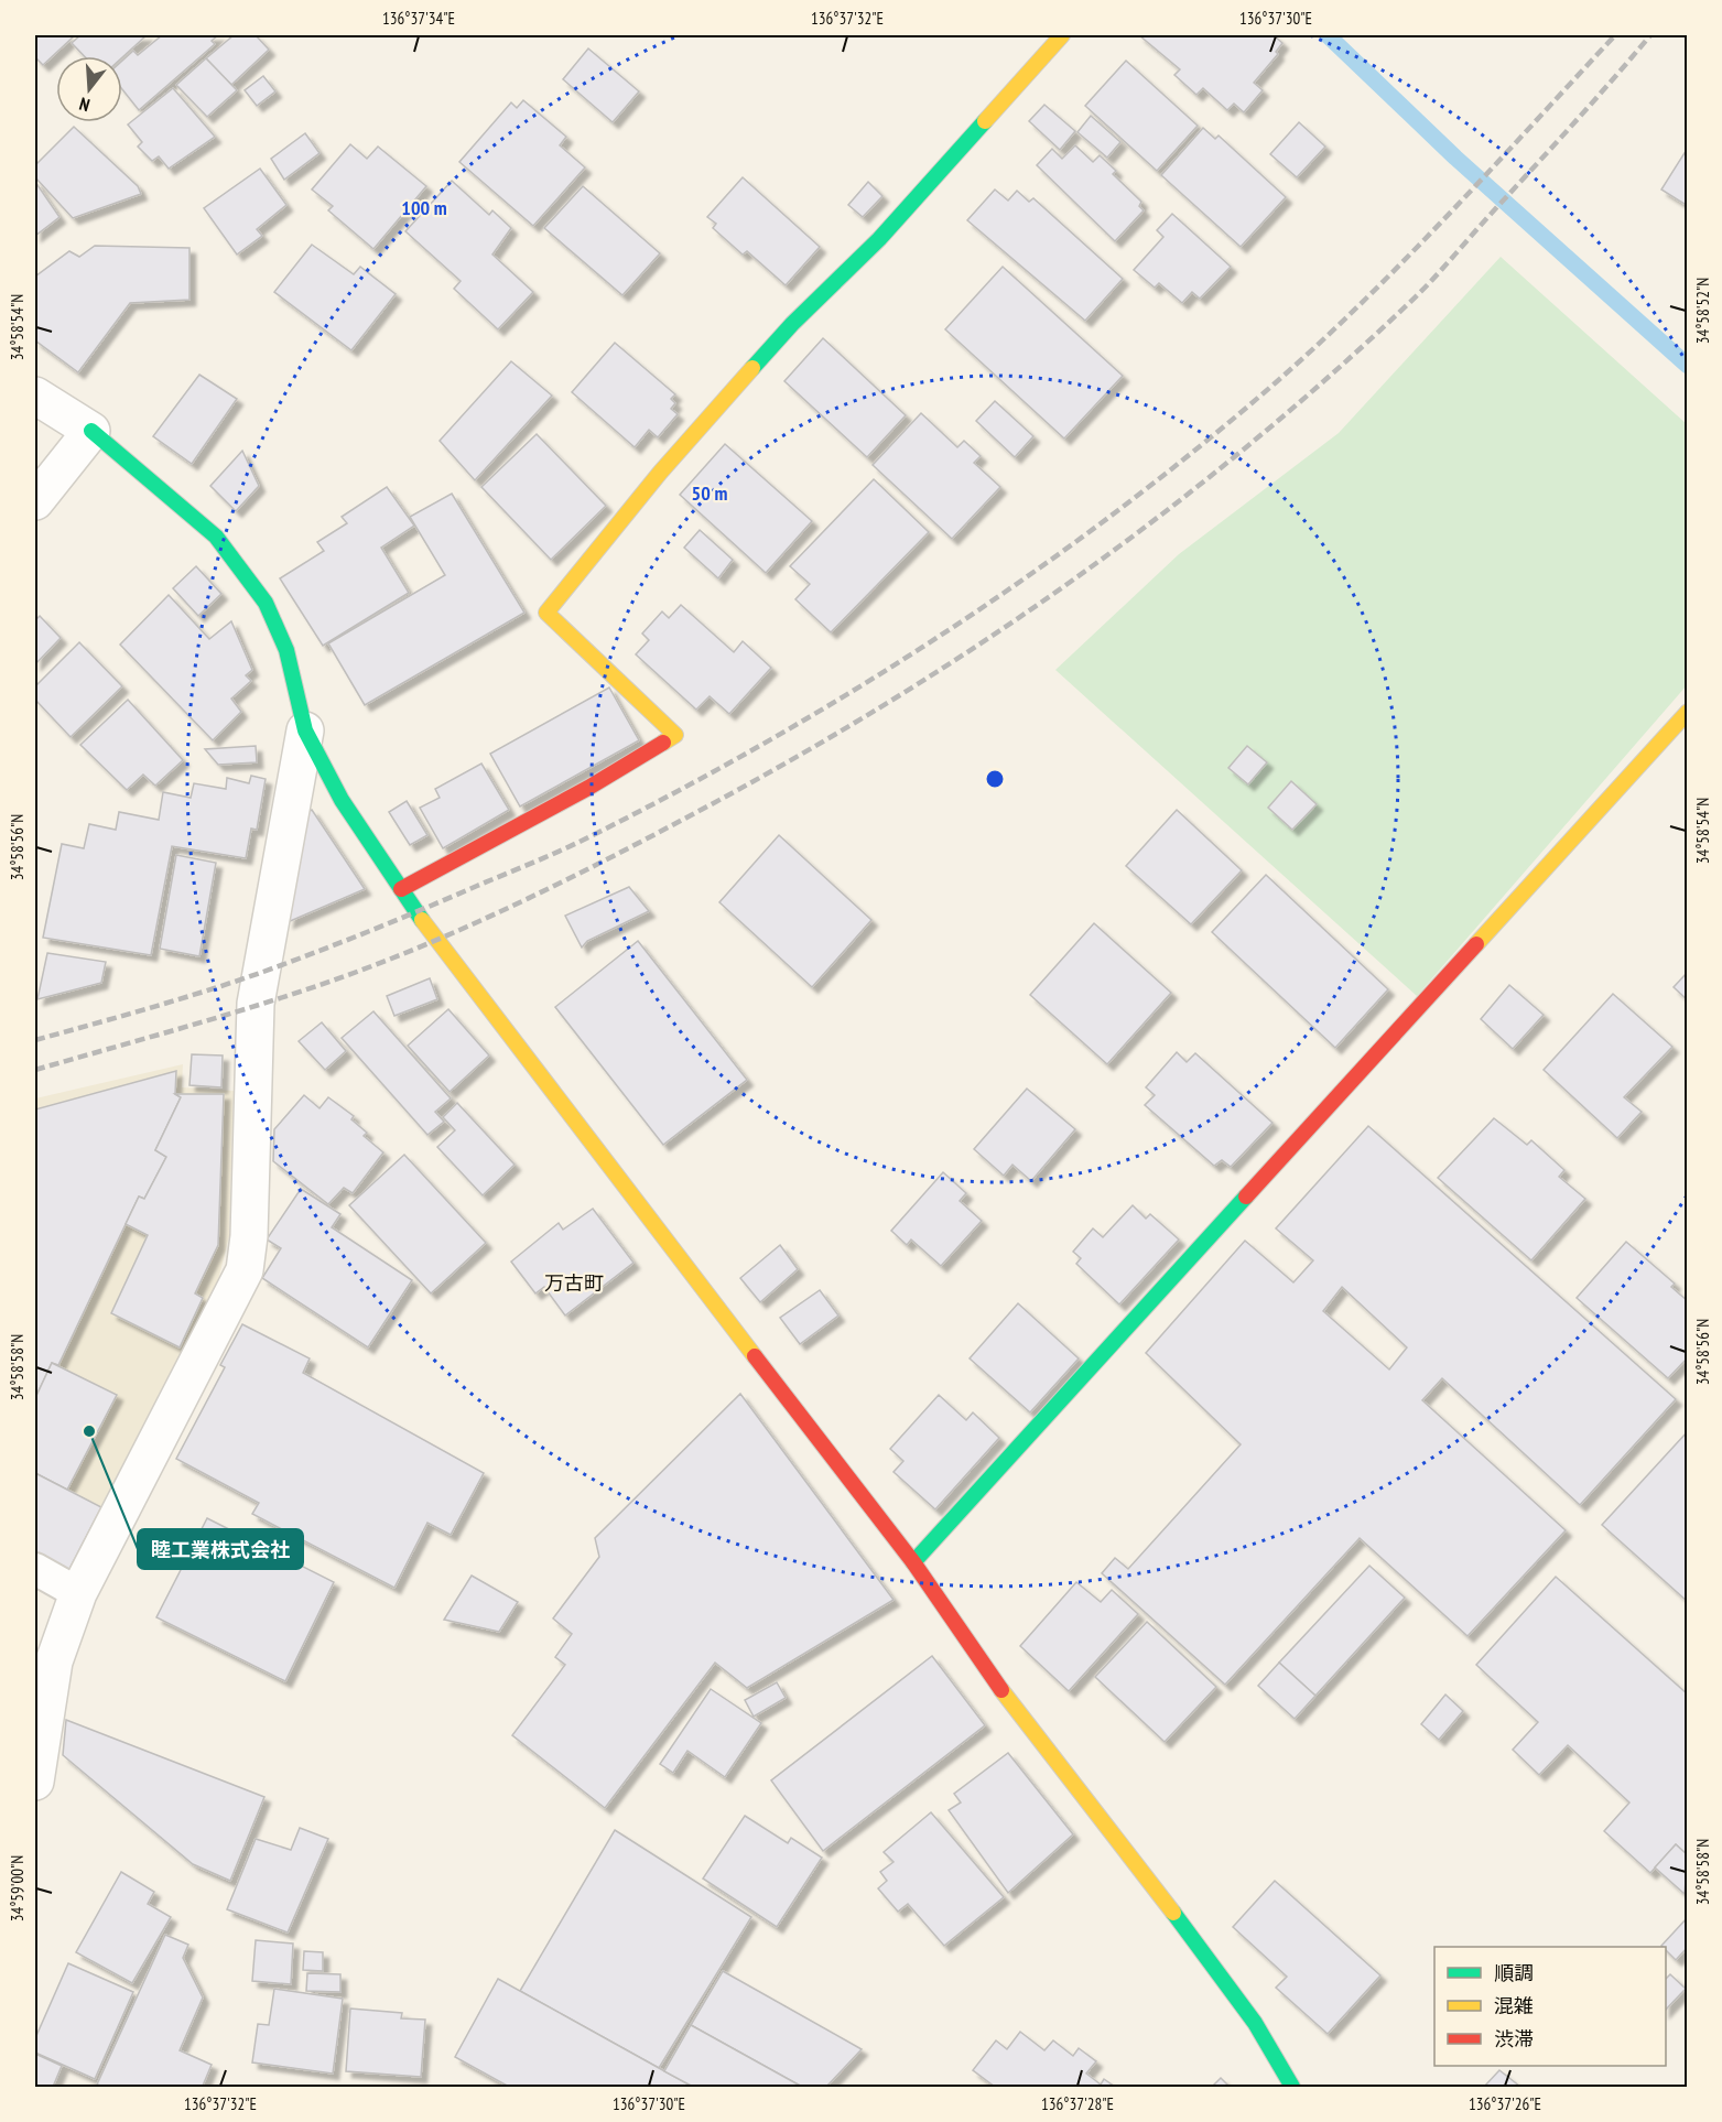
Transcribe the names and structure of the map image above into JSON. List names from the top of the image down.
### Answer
{
  "districts": ["万古町"],
  "places": ["睦工業株式会社"],
  "legend": ["順調", "混雑", "渋滞"],
  "north": "bottom",
  "coordinates": [
    "136°37'34\"E",
    "136°37'32\"E",
    "136°37'30\"E",
    "34°58'52\"N",
    "34°58'54\"N",
    "34°58'56\"N",
    "34°58'58\"N",
    "34°59'00\"N",
    "136°37'28\"E",
    "136°37'26\"E"
  ],
  "rings": ["100 m", "50 m"]
}
